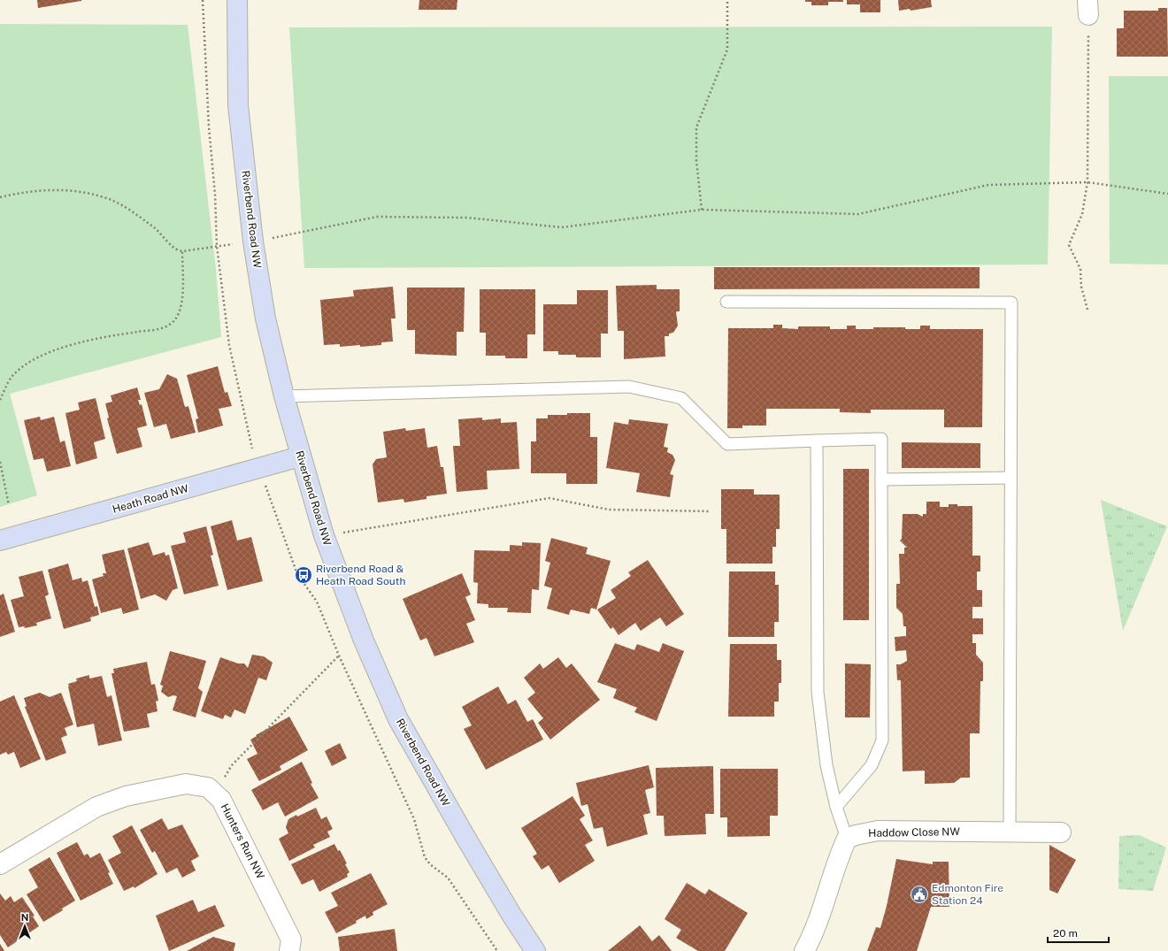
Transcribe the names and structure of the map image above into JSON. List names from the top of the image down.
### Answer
{
  "streets": {
    "main road": ["Riverbend Road NW", "Heath Road NW"],
    "street": ["Haddow Close NW", "Hunters Run NW"]
  },
  "crossings": [
    ["Riverbend Road NW", "Heath Road NW"]
  ],
  "places": {
    "bus stop": ["Riverbend Road & Heath Road South"],
    "public building": ["Edmonton Fire Station 24"]
  },
  "scale_bar": "20 m",
  "north": "top"
}
